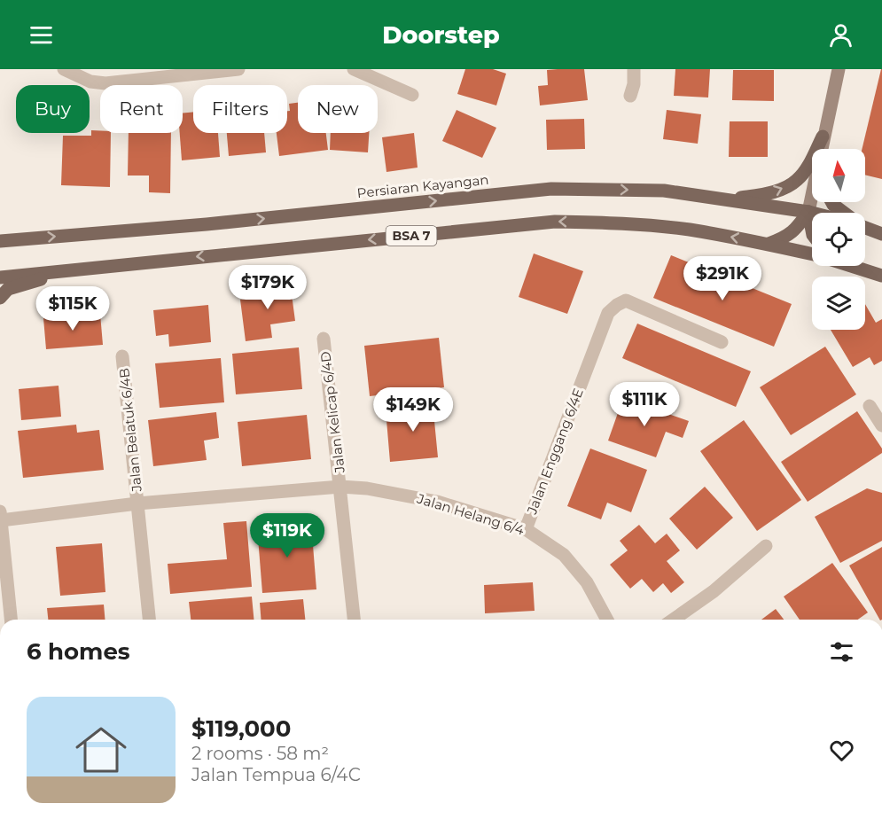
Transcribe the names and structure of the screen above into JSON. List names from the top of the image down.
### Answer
{
  "streets": {
    "main road": ["Persiaran Kayangan", "BSA 7"],
    "street": [
      "Jalan Kelicap 6/4D",
      "Jalan Belatuk 6/4B",
      "Jalan Enggang 6/4E",
      "Jalan Helang 6/4"
    ]
  },
  "crossings": [
    ["Jalan Kelicap 6/4D", "Jalan Helang 6/4"],
    ["Jalan Belatuk 6/4B", "Jalan Helang 6/4"],
    ["Jalan Enggang 6/4E", "Jalan Helang 6/4"]
  ],
  "north": "top",
  "page": {
    "header": "Doorstep",
    "chip": [
      "Buy",
      "Rent",
      "Filters",
      "New"
    ],
    "price": [
      "$291K",
      "$179K",
      "$115K",
      "$111K",
      "$149K",
      "$119K"
    ],
    "heading": "6 homes",
    "list": [
      {
        "name": "$119,000",
        "note": "2 rooms · 58 m² · Jalan Tempua 6/4C"
      }
    ]
  }
}
